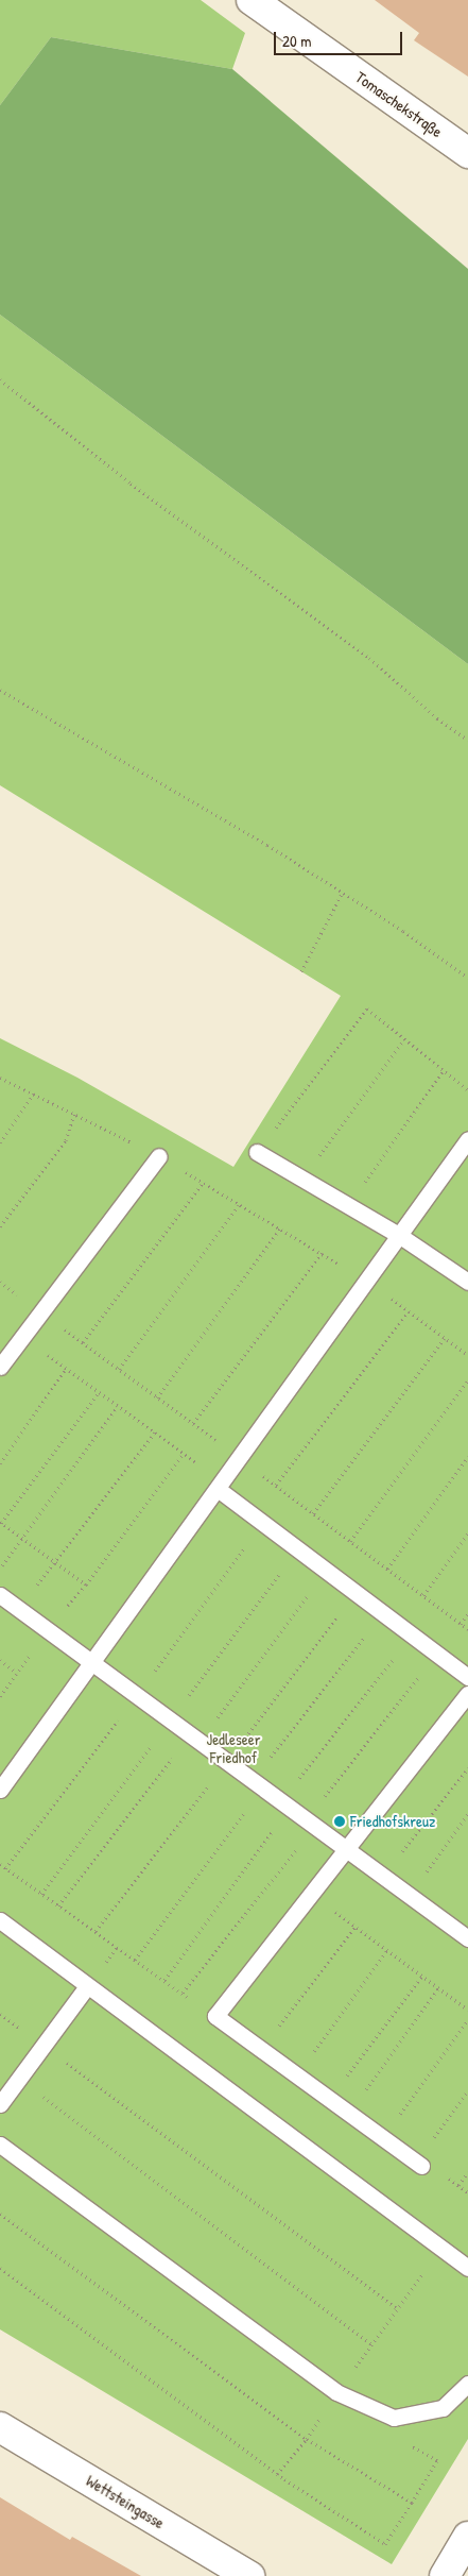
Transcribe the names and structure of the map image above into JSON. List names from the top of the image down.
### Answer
{
  "streets": {
    "street": ["Tomaschekstraße", "Wettsteingasse"]
  },
  "parks": ["Jedleseer Friedhof"],
  "places": ["Friedhofskreuz"],
  "scale_bar": "20 m"
}
